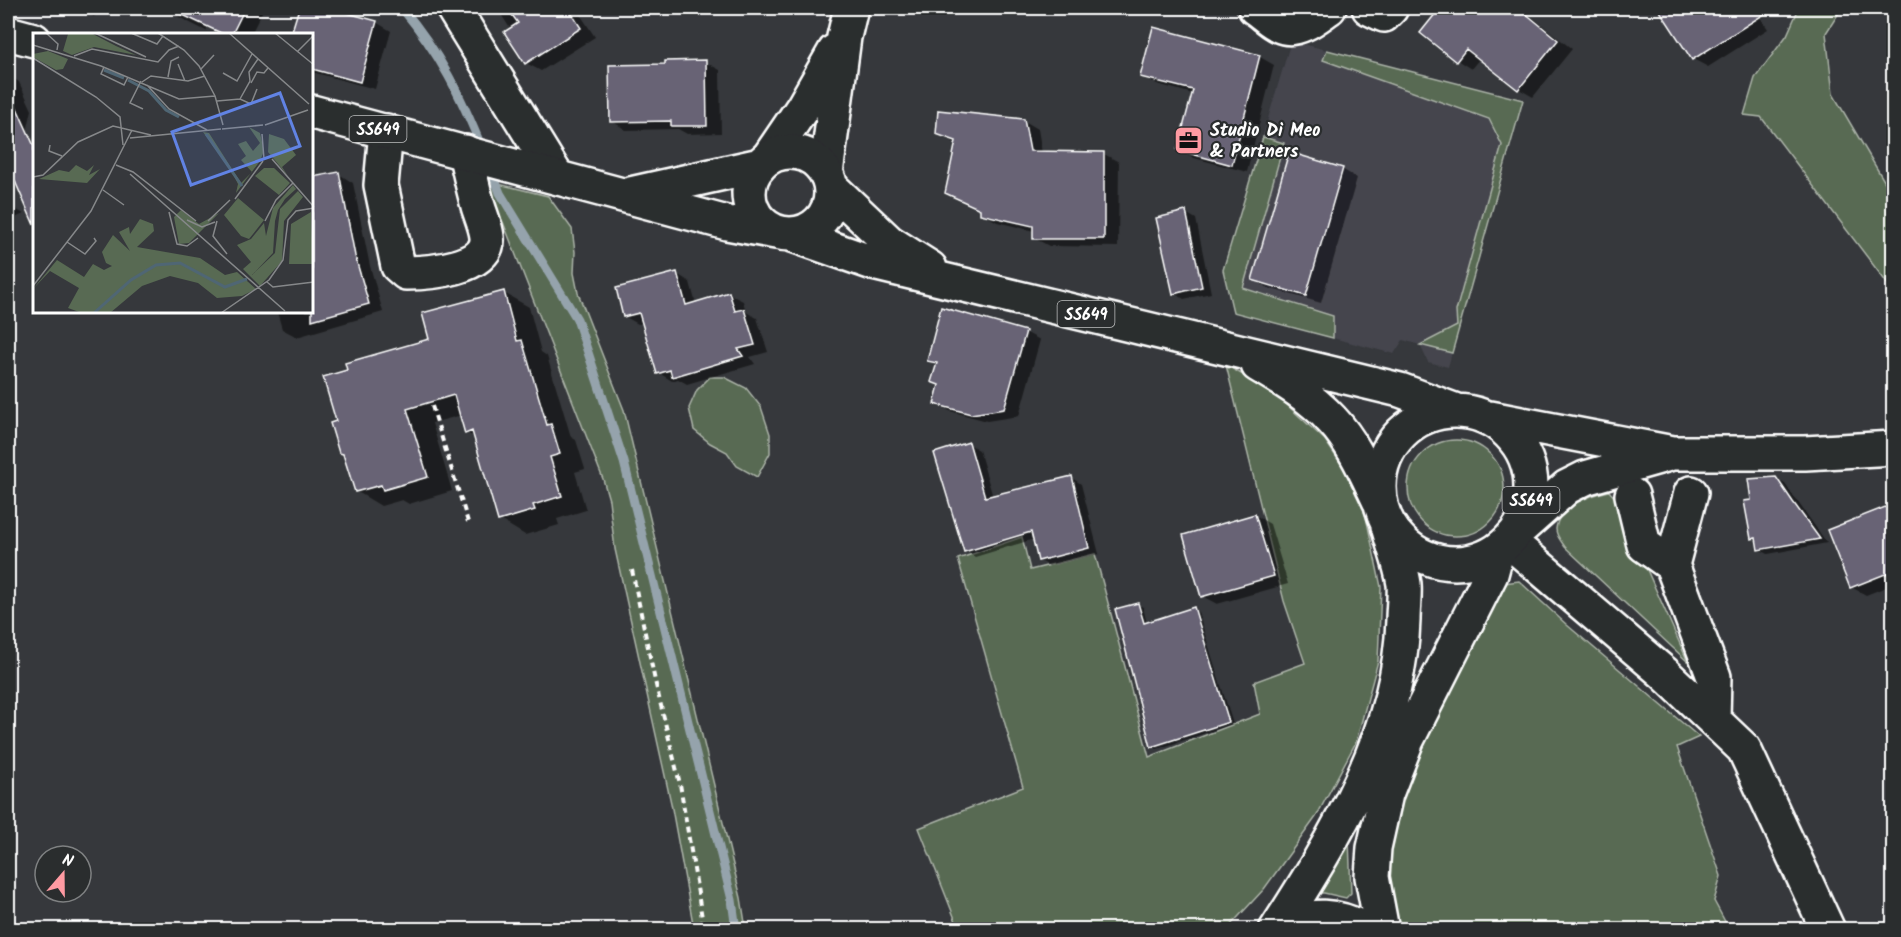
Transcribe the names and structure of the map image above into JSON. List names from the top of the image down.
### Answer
{
  "streets": {
    "main road": ["SS649"]
  },
  "places": {
    "office": ["Studio Di Meo & Partners"]
  },
  "north": "top"
}
